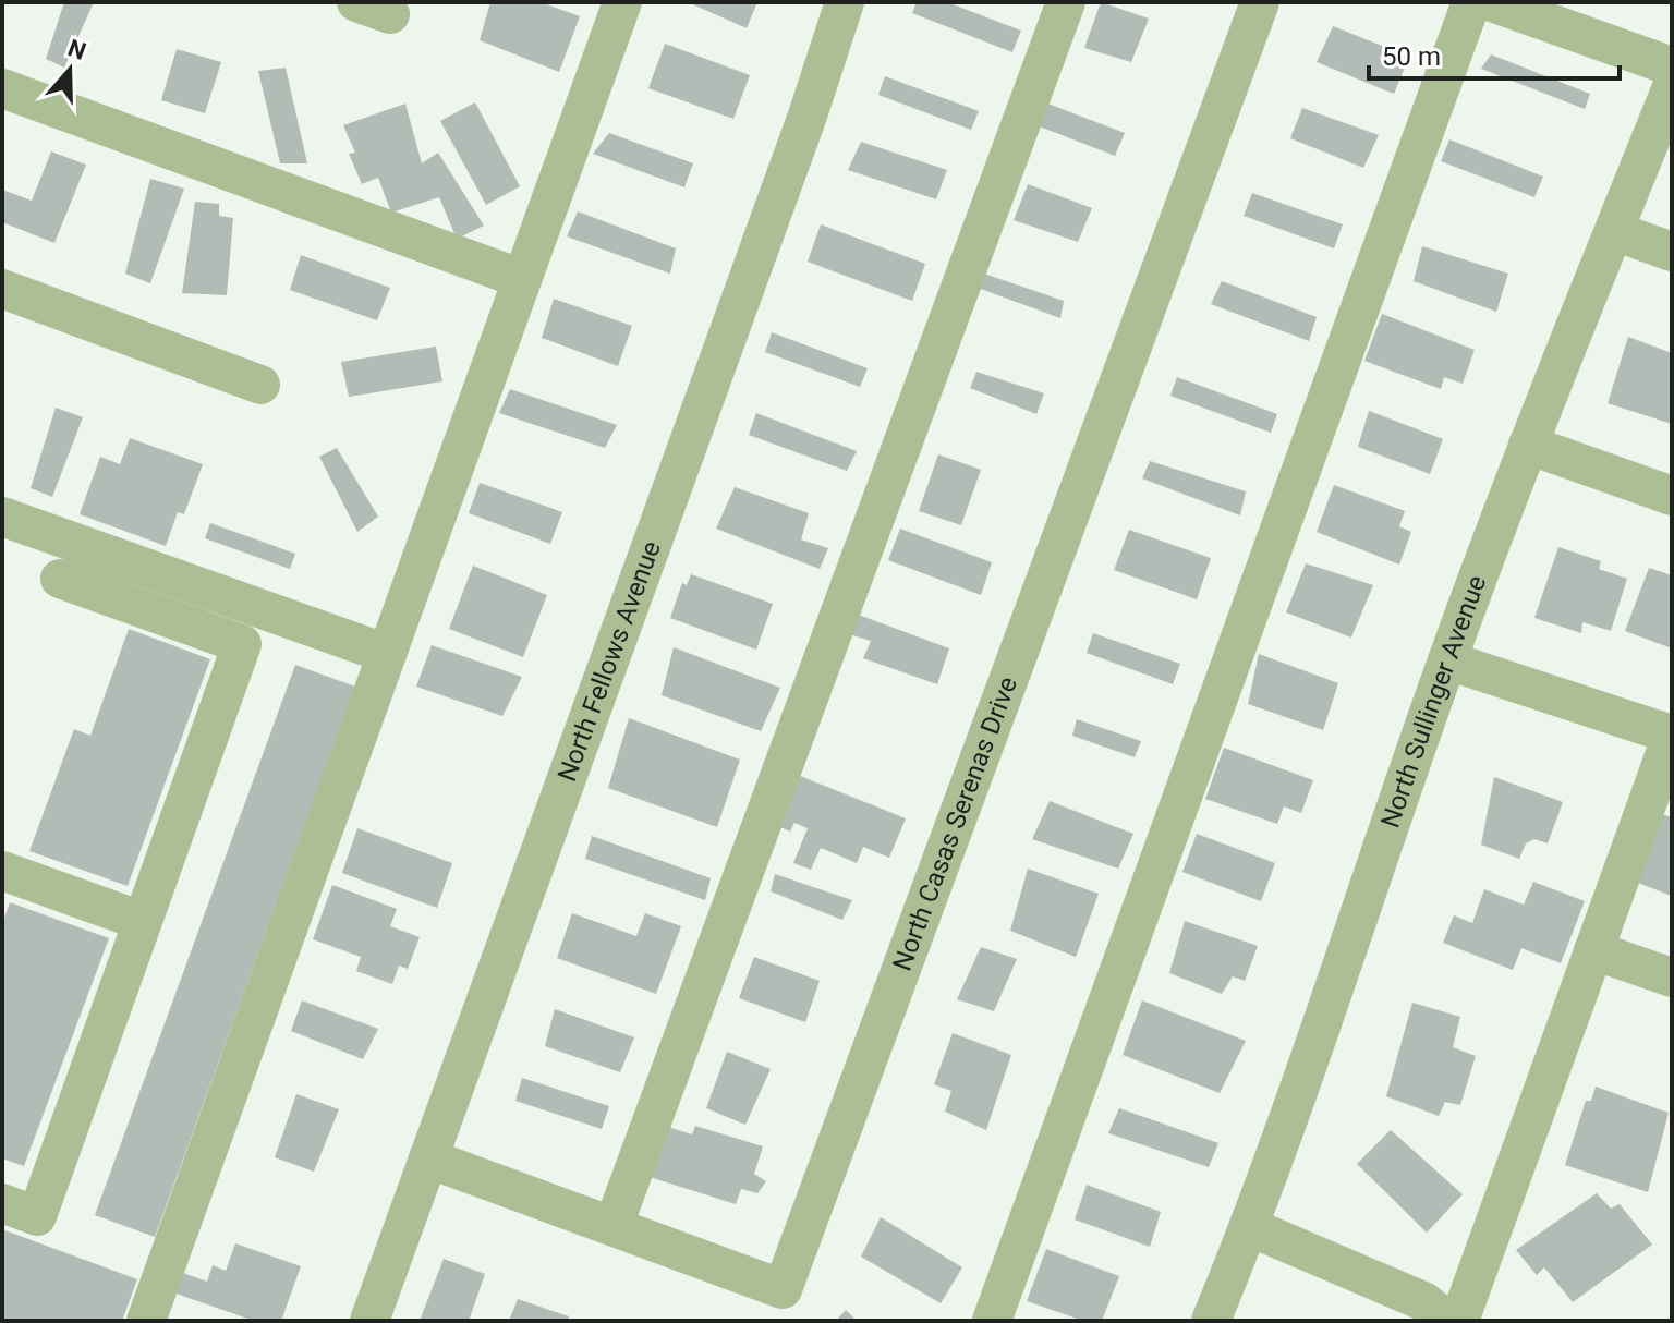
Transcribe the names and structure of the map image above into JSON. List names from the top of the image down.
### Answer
{
  "streets": {
    "street": ["North Fellows Avenue", "North Sullinger Avenue", "North Casas Serenas Drive"]
  },
  "crossings": [
    ["North Fellows Avenue", "North Casas Serenas Drive"]
  ],
  "scale_bar": "50 m",
  "north": "top"
}
